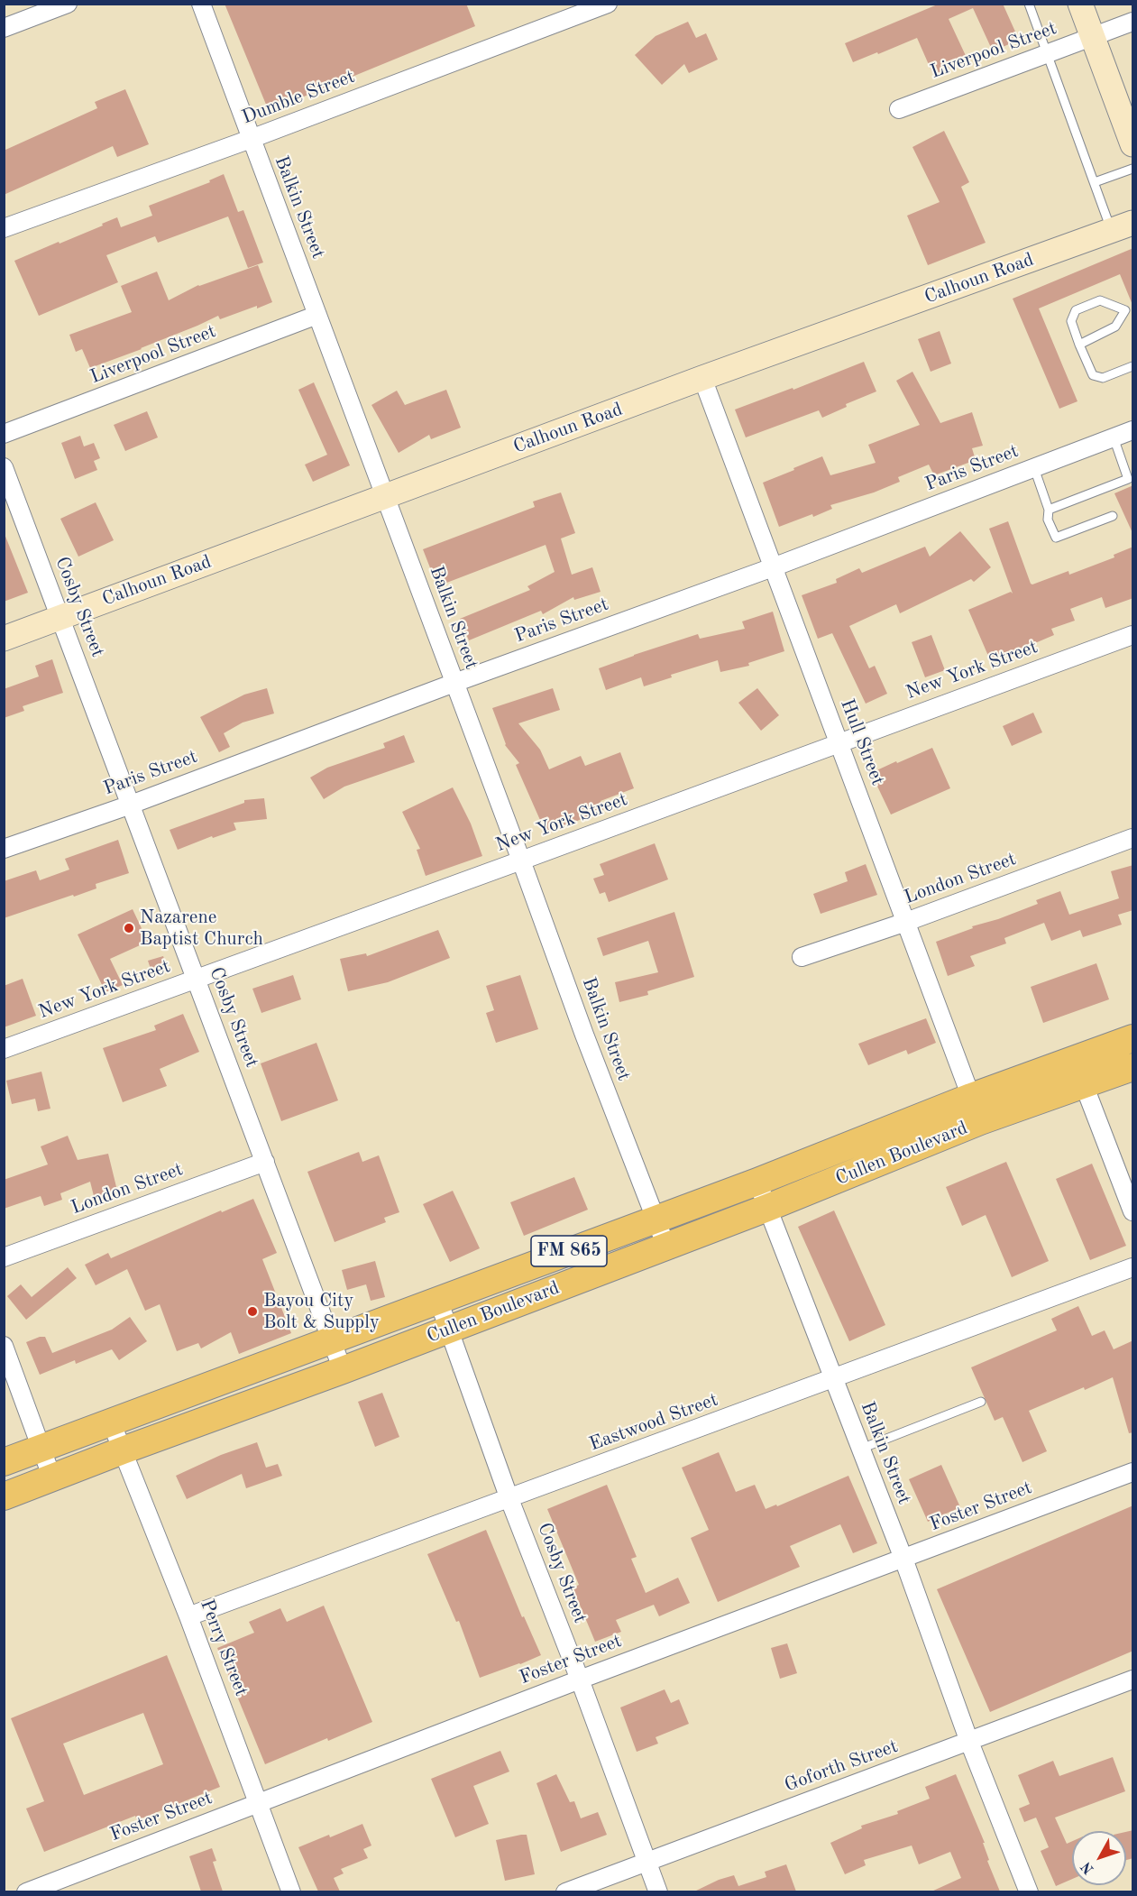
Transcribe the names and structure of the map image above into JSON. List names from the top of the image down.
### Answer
{
  "streets": {
    "main road": ["Cullen Boulevard", "FM 865"],
    "street": [
      "Liverpool Street",
      "Dumble Street",
      "Balkin Street",
      "Calhoun Road",
      "Paris Street",
      "Cosby Street",
      "New York Street",
      "Hull Street",
      "London Street",
      "Eastwood Street",
      "Foster Street",
      "Perry Street",
      "Goforth Street"
    ]
  },
  "crossings": [
    ["Liverpool Street", "Balkin Street"],
    ["Dumble Street", "Balkin Street"],
    ["Balkin Street", "Calhoun Road"],
    ["Balkin Street", "Paris Street"],
    ["Balkin Street", "New York Street"],
    ["Balkin Street", "Cullen Boulevard"],
    ["Balkin Street", "Eastwood Street"],
    ["Balkin Street", "Foster Street"],
    ["Balkin Street", "Goforth Street"],
    ["Calhoun Road", "Cosby Street"],
    ["Calhoun Road", "Hull Street"],
    ["Paris Street", "Cosby Street"],
    ["Paris Street", "Hull Street"],
    ["Cosby Street", "New York Street"],
    ["Cosby Street", "London Street"],
    ["Cosby Street", "Cullen Boulevard"],
    ["Cosby Street", "Eastwood Street"],
    ["Cosby Street", "Foster Street"],
    ["Cosby Street", "Goforth Street"],
    ["New York Street", "Hull Street"],
    ["Hull Street", "London Street"],
    ["Hull Street", "Cullen Boulevard"],
    ["Cullen Boulevard", "Perry Street"],
    ["Eastwood Street", "Perry Street"],
    ["Foster Street", "Perry Street"]
  ],
  "places": ["Nazarene Baptist Church", "Bayou City Bolt & Supply"],
  "north": "bottom left"
}
